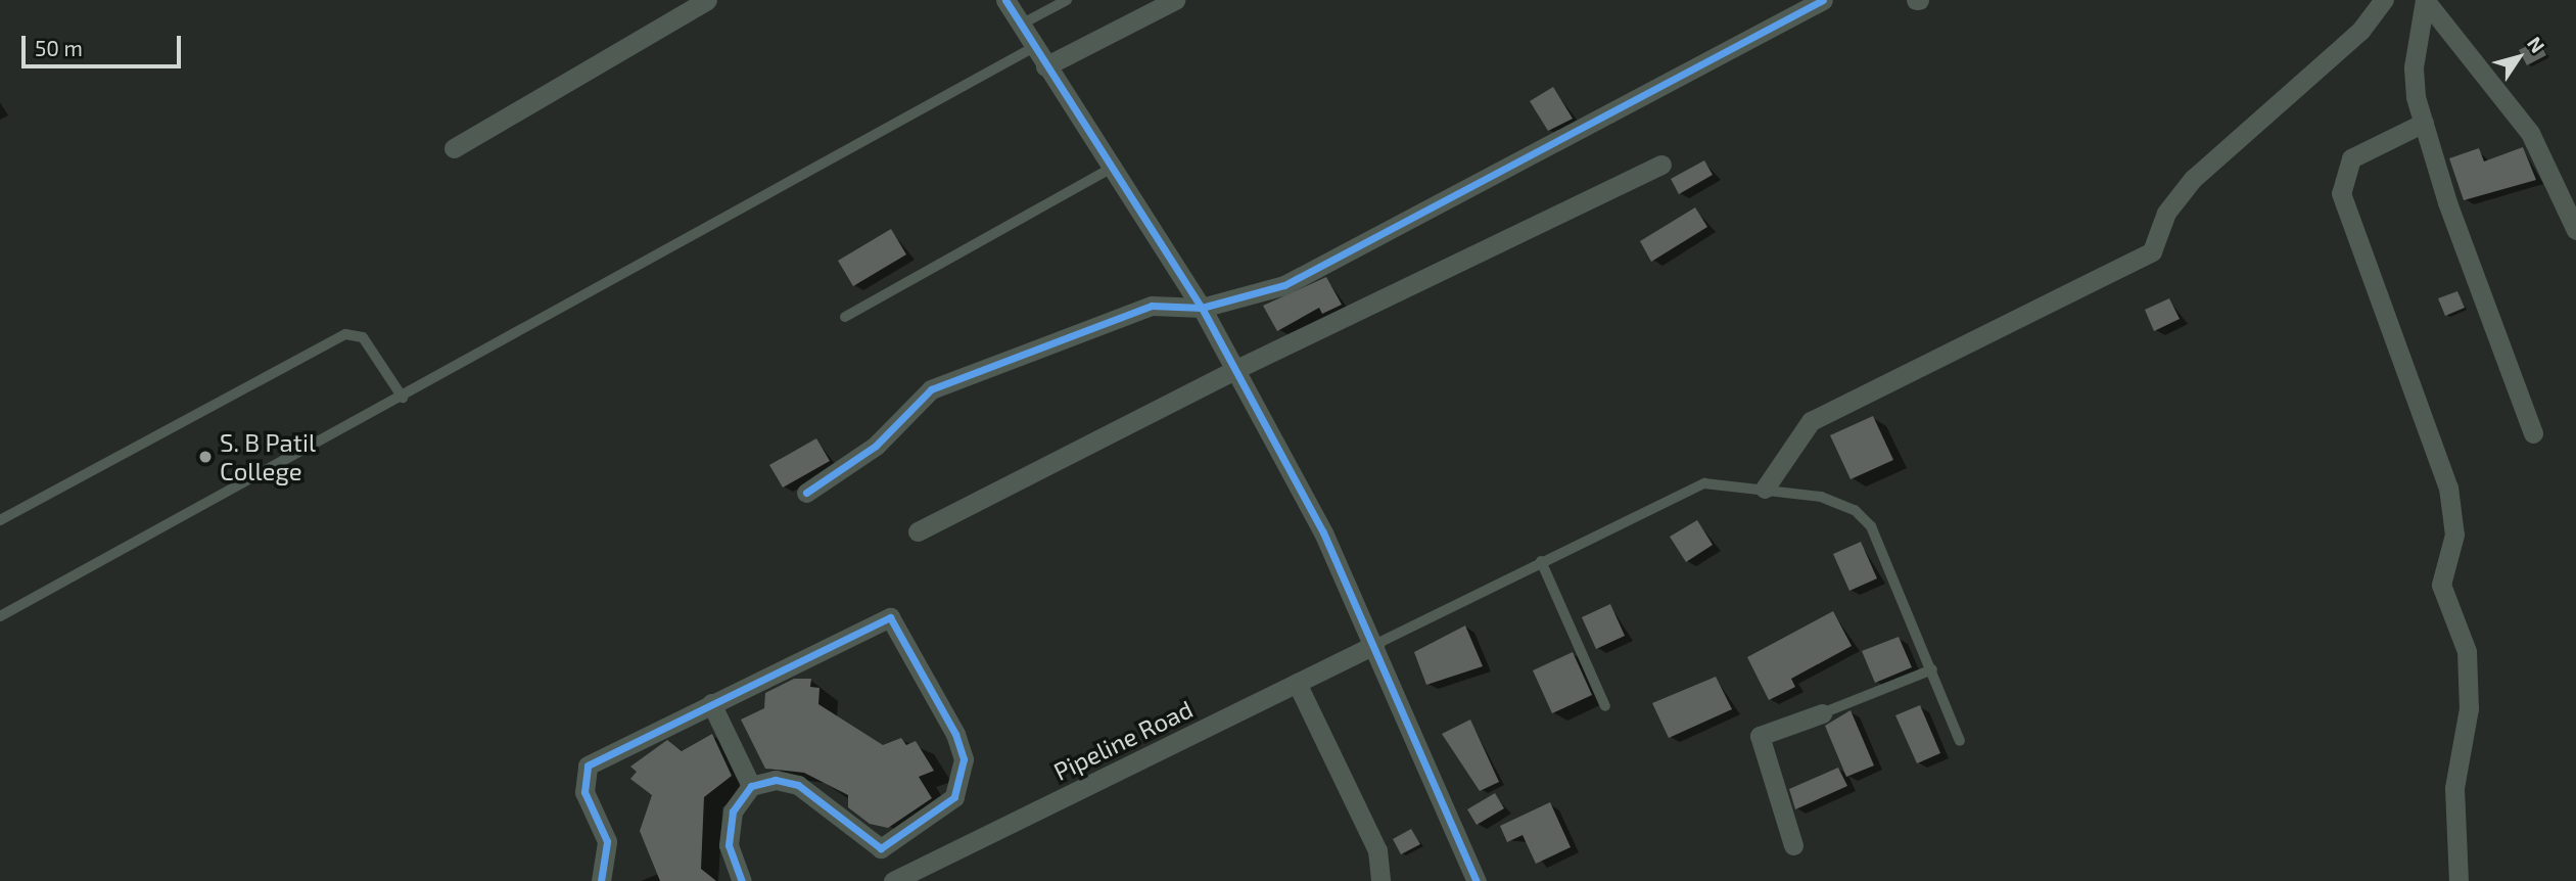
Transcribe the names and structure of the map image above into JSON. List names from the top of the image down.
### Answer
{
  "streets": {
    "street": ["Pipeline Road"]
  },
  "places": ["S. B Patil College"],
  "scale_bar": "50 m",
  "north": "top right"
}
